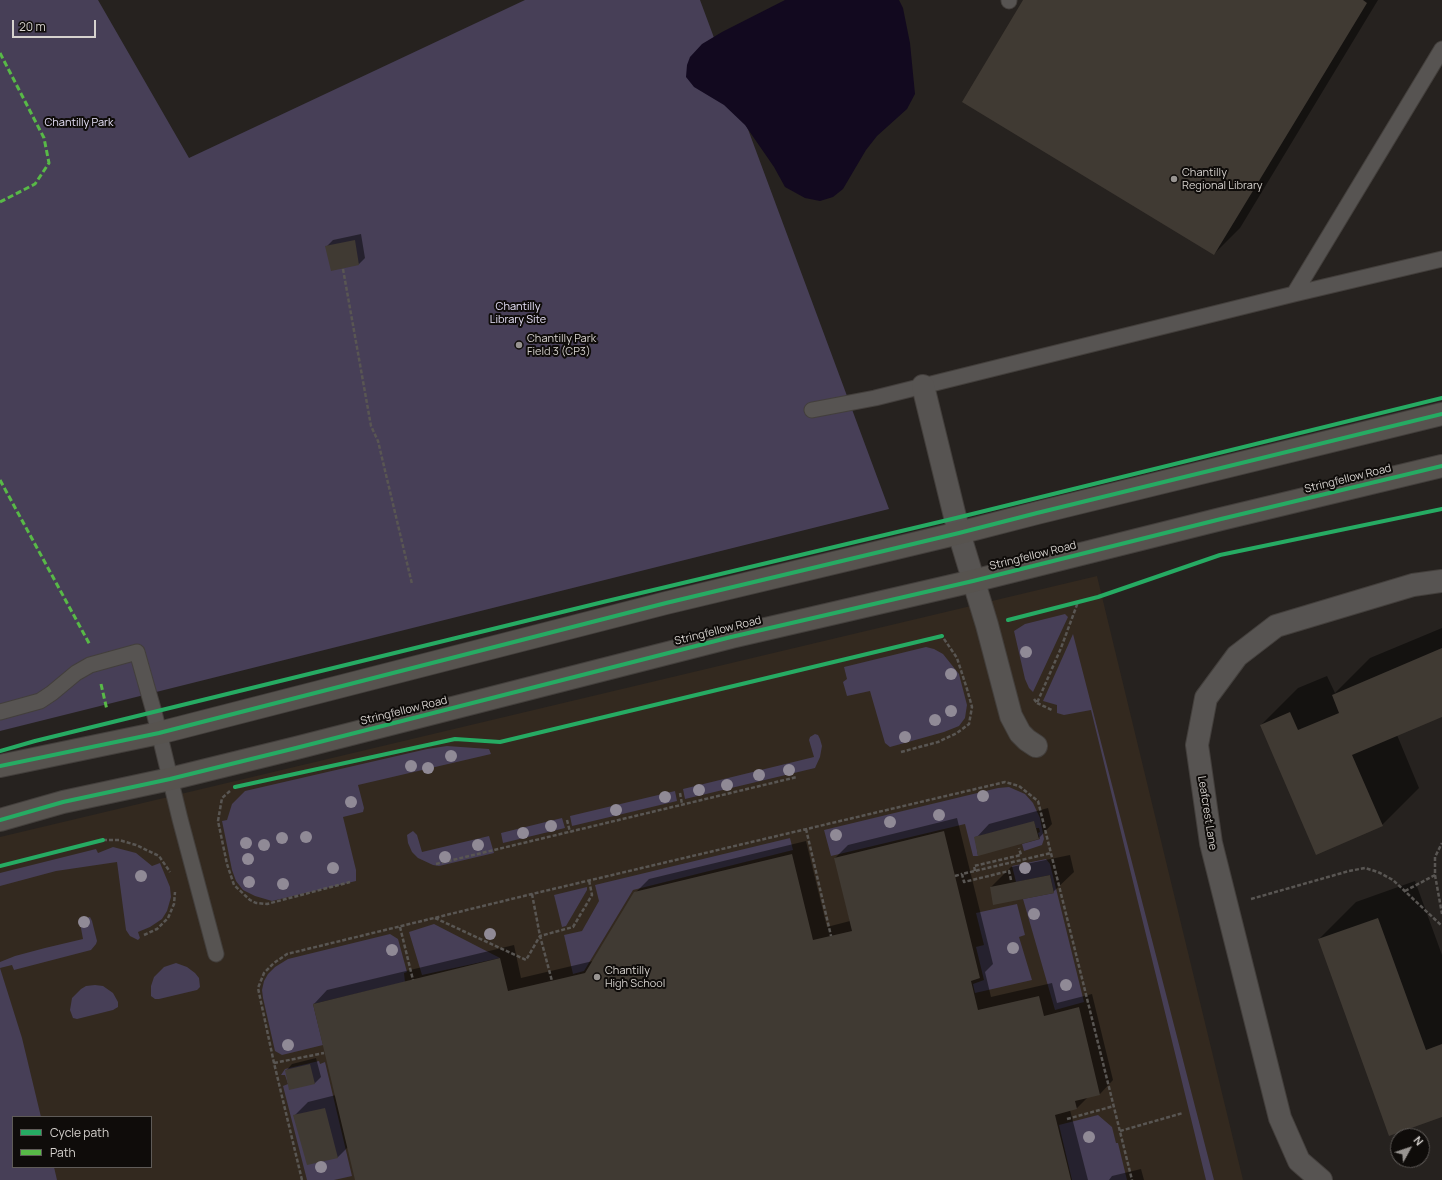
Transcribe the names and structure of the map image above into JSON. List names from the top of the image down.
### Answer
{
  "streets": {
    "main road": ["Stringfellow Road"],
    "street": ["Leafcrest Lane"]
  },
  "parks": ["Chantilly Park", "Chantilly Library Site"],
  "places": ["Chantilly Regional Library", "Chantilly Park Field 3 (CP3)", "Chantilly High School"],
  "legend": ["Cycle path", "Path"],
  "scale_bar": "20 m",
  "north": "top right"
}
